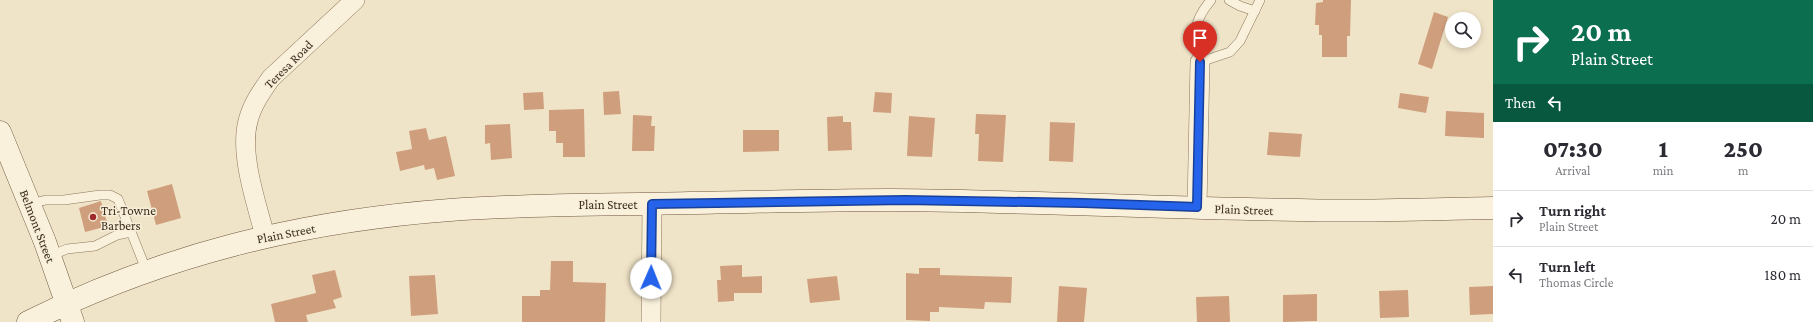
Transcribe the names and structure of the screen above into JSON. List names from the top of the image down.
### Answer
{
  "streets": {
    "main road": ["Plain Street", "Belmont Street"],
    "street": ["Teresa Road"]
  },
  "crossings": [
    ["Teresa Road", "Plain Street"],
    ["Plain Street", "Belmont Street"]
  ],
  "places": ["Tri-Towne Barbers"],
  "page": {
    "turn": ["20 m", "Plain Street"],
    "then": "Then",
    "eta": [
      "07:30",
      "Arrival",
      "1",
      "min",
      "250",
      "m"
    ],
    "list": [
      {
        "name": "Turn right",
        "note": "Plain Street",
        "value": "20 m"
      },
      {
        "name": "Turn left",
        "note": "Thomas Circle",
        "value": "180 m"
      }
    ]
  }
}
